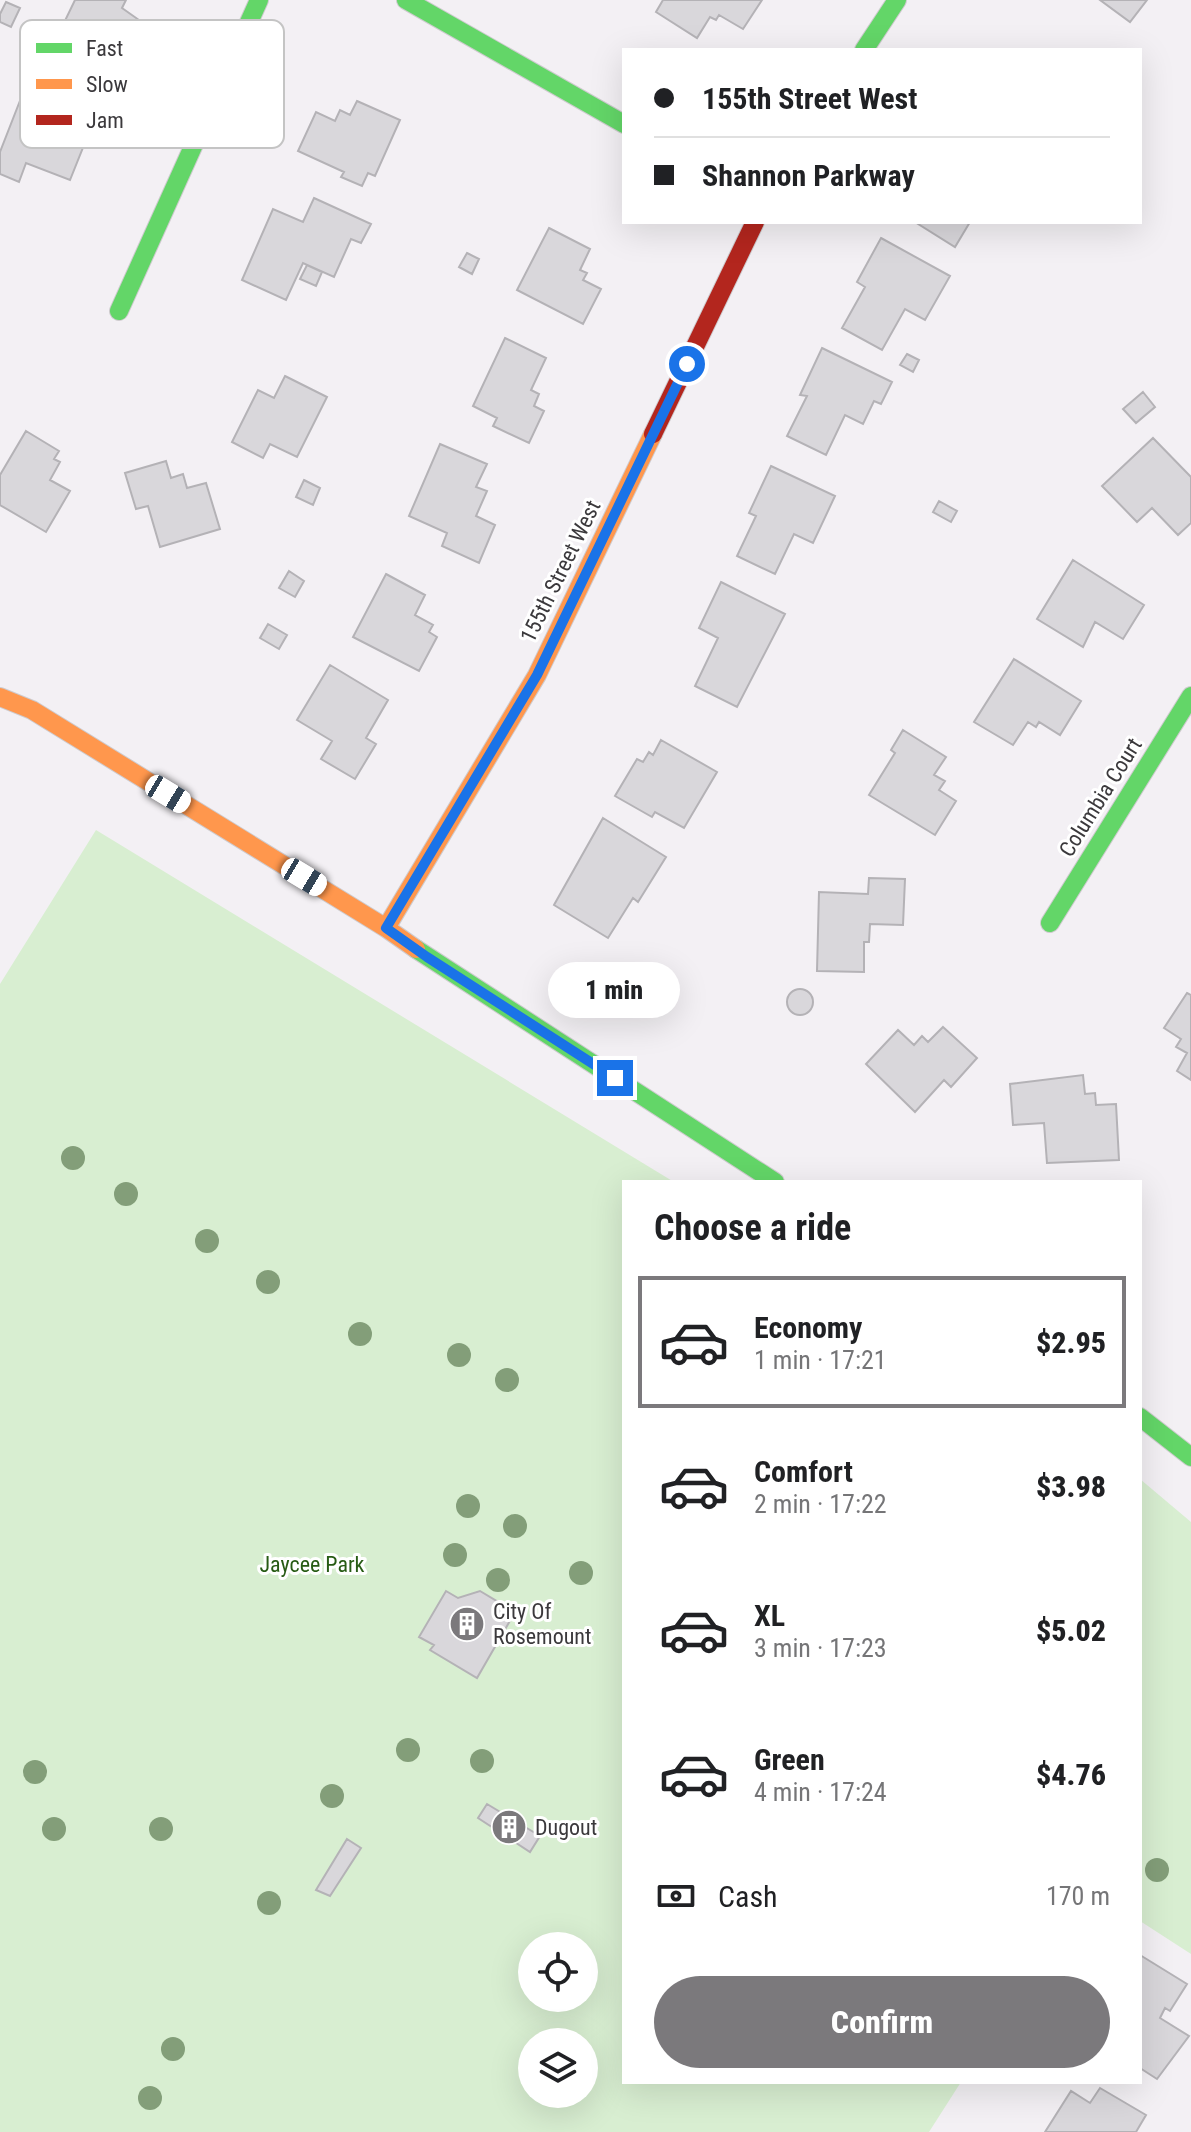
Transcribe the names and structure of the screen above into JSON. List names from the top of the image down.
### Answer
{
  "streets": {
    "street": ["155th Street West", "Columbia Court"]
  },
  "parks": ["Jaycee Park"],
  "places": {
    "building": ["City Of Rosemount", "Dugout"]
  },
  "legend": ["Fast", "Slow", "Jam"],
  "page": {
    "banner": ["155th Street West", "Shannon Parkway"],
    "bubble": "1 min",
    "heading": "Choose a ride",
    "list": [
      {
        "name": "Economy",
        "note": "1 min · 17:21",
        "value": "$2.95"
      },
      {
        "name": "Comfort",
        "note": "2 min · 17:22",
        "value": "$3.98"
      },
      {
        "name": "XL",
        "note": "3 min · 17:23",
        "value": "$5.02"
      },
      {
        "name": "Green",
        "note": "4 min · 17:24",
        "value": "$4.76"
      }
    ],
    "pay": ["Cash", "170 m"],
    "buttons": "Confirm"
  }
}
